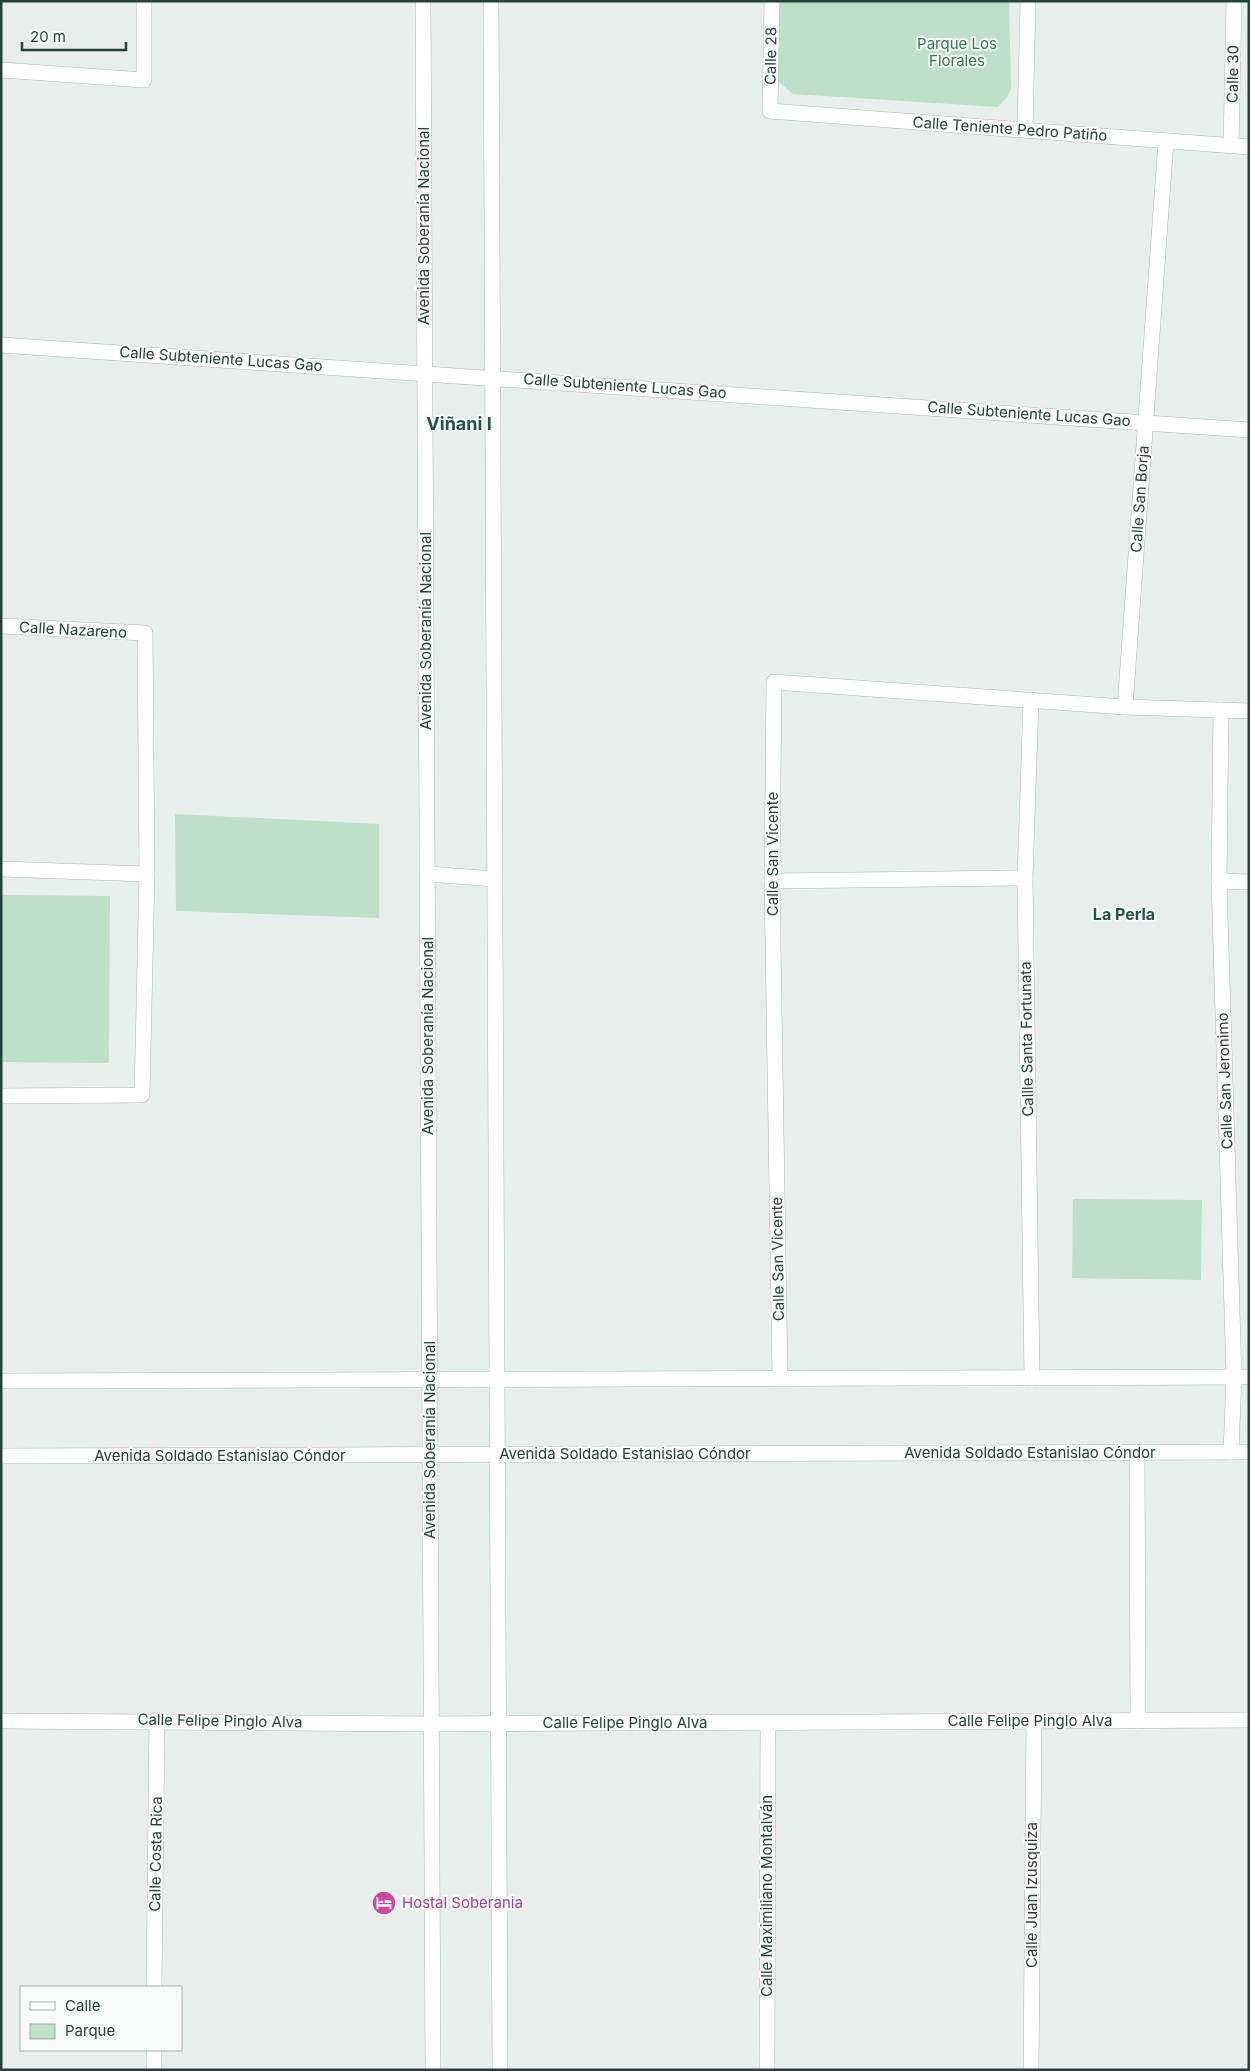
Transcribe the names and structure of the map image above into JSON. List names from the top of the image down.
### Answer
{
  "streets": {
    "street": [
      "Calle 28",
      "Calle 30",
      "Calle Teniente Pedro Patiño",
      "Avenida Soberanía Nacional",
      "Calle Subteniente Lucas Gao",
      "Calle San Borja",
      "Calle Nazareno",
      "Calle San Vicente",
      "Callle Santa Fortunata",
      "Calle San Jeronimo",
      "Avenida Soldado Estanislao Cóndor",
      "Calle Felipe Pinglo Alva",
      "Calle Costa Rica",
      "Calle Juan Izusquiza",
      "Calle Maximiliano Montalván"
    ]
  },
  "crossings": [
    ["Calle 28", "Calle Teniente Pedro Patiño"],
    ["Calle 30", "Calle Teniente Pedro Patiño"],
    ["Calle Teniente Pedro Patiño", "Calle San Borja"],
    ["Avenida Soberanía Nacional", "Calle Subteniente Lucas Gao"],
    ["Avenida Soberanía Nacional", "Avenida Soldado Estanislao Cóndor"],
    ["Avenida Soberanía Nacional", "Calle Felipe Pinglo Alva"],
    ["Calle Subteniente Lucas Gao", "Calle San Borja"],
    ["Calle San Borja", "Calle San Vicente"],
    ["Calle San Vicente", "Callle Santa Fortunata"],
    ["Calle San Vicente", "Calle San Jeronimo"],
    ["Calle San Jeronimo", "Avenida Soldado Estanislao Cóndor"],
    ["Calle Felipe Pinglo Alva", "Calle Costa Rica"],
    ["Calle Felipe Pinglo Alva", "Calle Juan Izusquiza"],
    ["Calle Felipe Pinglo Alva", "Calle Maximiliano Montalván"]
  ],
  "districts": ["Viñani I", "La Perla"],
  "parks": ["Parque Los Florales"],
  "places": {
    "hotel": ["Hostal Soberania"]
  },
  "legend": ["Calle", "Parque"],
  "scale_bar": "20 m"
}
